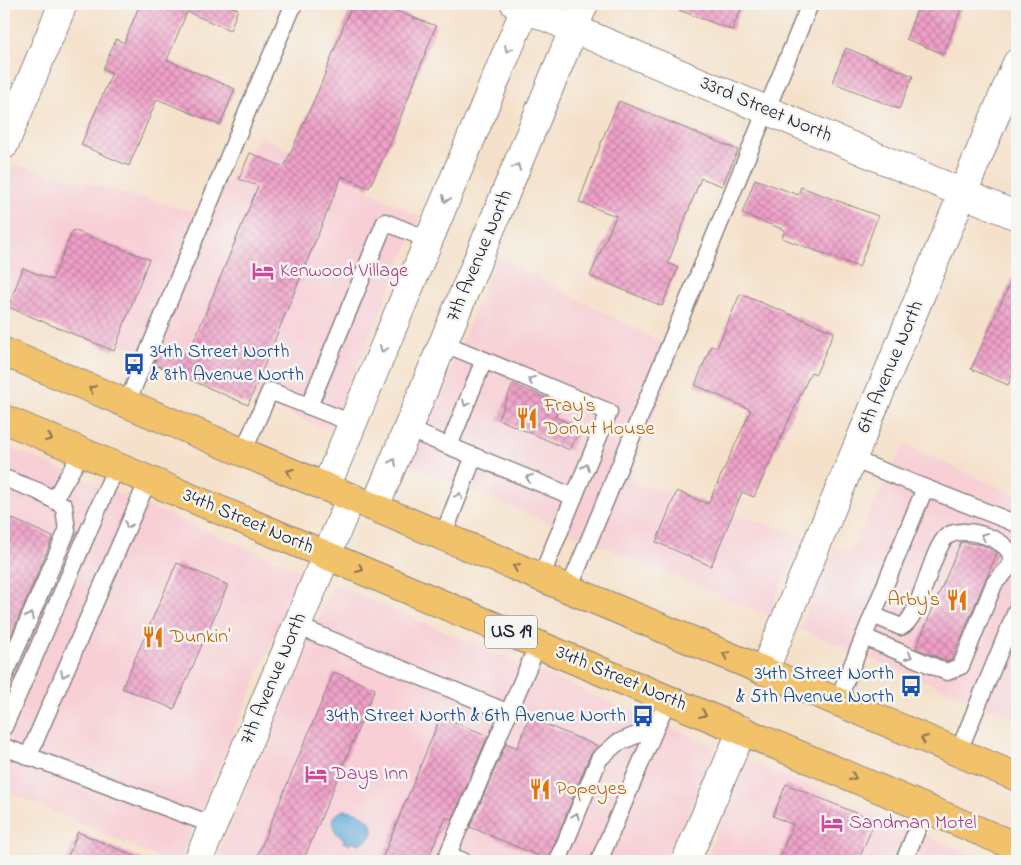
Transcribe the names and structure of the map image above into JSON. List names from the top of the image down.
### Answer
{
  "streets": {
    "highway": ["34th Street North", "US 19"],
    "street": ["33rd Street North", "7th Avenue North", "6th Avenue North"]
  },
  "crossings": [
    ["33rd Street North", "7th Avenue North"],
    ["33rd Street North", "6th Avenue North"],
    ["7th Avenue North", "34th Street North"]
  ],
  "places": {
    "hotel": ["Kenwood Village", "Days Inn", "Sandman Motel"],
    "bus stop": ["34th Street North & 8th Avenue North", "34th Street North & 5th Avenue North", "34th Street North & 6th Avenue North"],
    "restaurant": [
      "Fray's Donut House",
      "Arby's",
      "Dunkin'",
      "Popeyes"
    ]
  }
}
